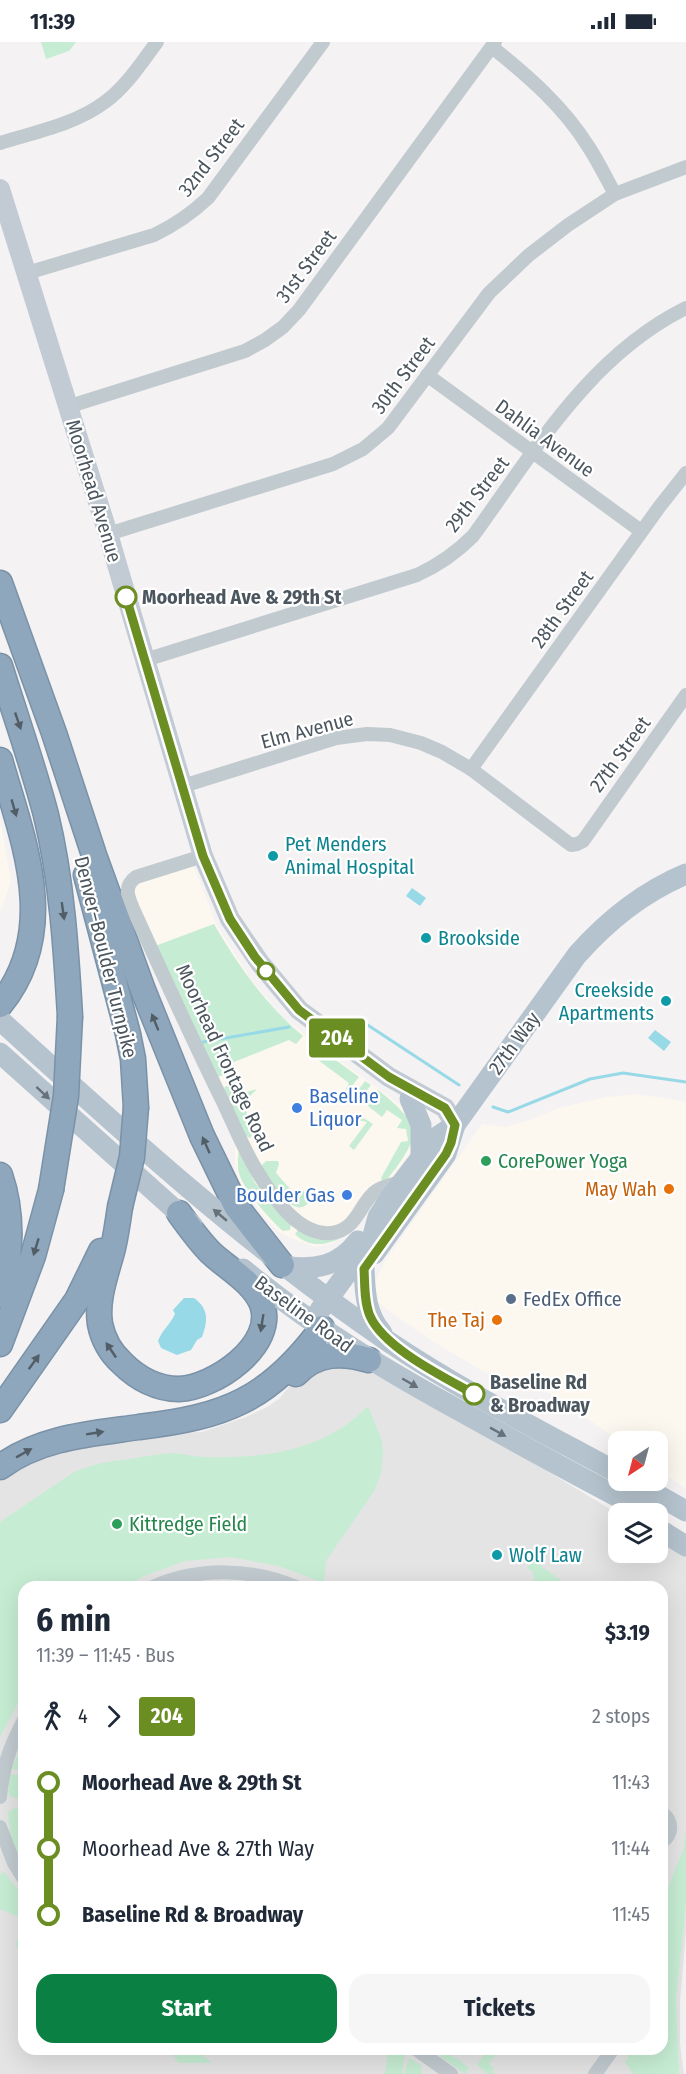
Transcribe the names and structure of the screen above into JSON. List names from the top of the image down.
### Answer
{
  "streets": {
    "highway": ["Denver–Boulder Turnpike"],
    "main road": ["27th Way", "Baseline Road"],
    "street": [
      "32nd Street",
      "31st Street",
      "30th Street",
      "Dahlia Avenue",
      "Moorhead Avenue",
      "29th Street",
      "28th Street",
      "Elm Avenue",
      "27th Street",
      "Moorhead Frontage Road"
    ]
  },
  "crossings": [
    ["32nd Street", "Moorhead Avenue"],
    ["31st Street", "Moorhead Avenue"],
    ["30th Street", "Dahlia Avenue"],
    ["30th Street", "Moorhead Avenue"],
    ["Dahlia Avenue", "29th Street"],
    ["Dahlia Avenue", "28th Street"],
    ["Moorhead Avenue", "29th Street"],
    ["Moorhead Avenue", "Elm Avenue"],
    ["Moorhead Avenue", "27th Way"],
    ["Moorhead Avenue", "Moorhead Frontage Road"],
    ["28th Street", "Elm Avenue"],
    ["Elm Avenue", "27th Street"],
    ["27th Way", "Moorhead Frontage Road"],
    ["27th Way", "Baseline Road"]
  ],
  "places": [
    "Moorhead Ave & 29th St",
    "Pet Menders Animal Hospital",
    "Brookside",
    "Creekside Apartments",
    "Baseline Liquor",
    "CorePower Yoga",
    "May Wah",
    "Boulder Gas",
    "FedEx Office",
    "The Taj",
    "Baseline Rd & Broadway",
    "Kittredge Field",
    "Wolf Law"
  ],
  "lines": ["bus line 204"],
  "north": "bottom left",
  "page": {
    "status": "11:39",
    "on_map": "204",
    "heading": ["6 min", "11:39 – 11:45 · Bus", "$3.19"],
    "legs": ["4", "204", "2 stops"],
    "list": [
      {
        "name": "Moorhead Ave & 29th St",
        "value": "11:43"
      },
      {
        "name": "Moorhead Ave & 27th Way",
        "value": "11:44"
      },
      {
        "name": "Baseline Rd & Broadway",
        "value": "11:45"
      }
    ],
    "buttons": ["Start", "Tickets"]
  }
}
